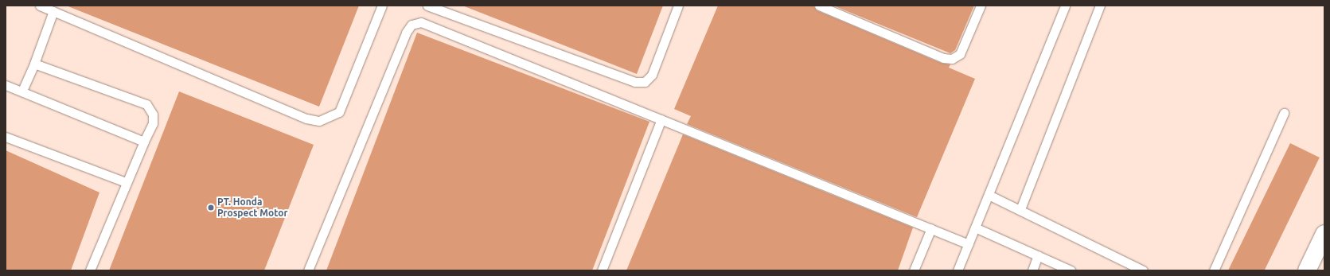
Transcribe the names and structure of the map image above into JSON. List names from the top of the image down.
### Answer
{
  "places": ["PT. Honda Prospect Motor"]
}
